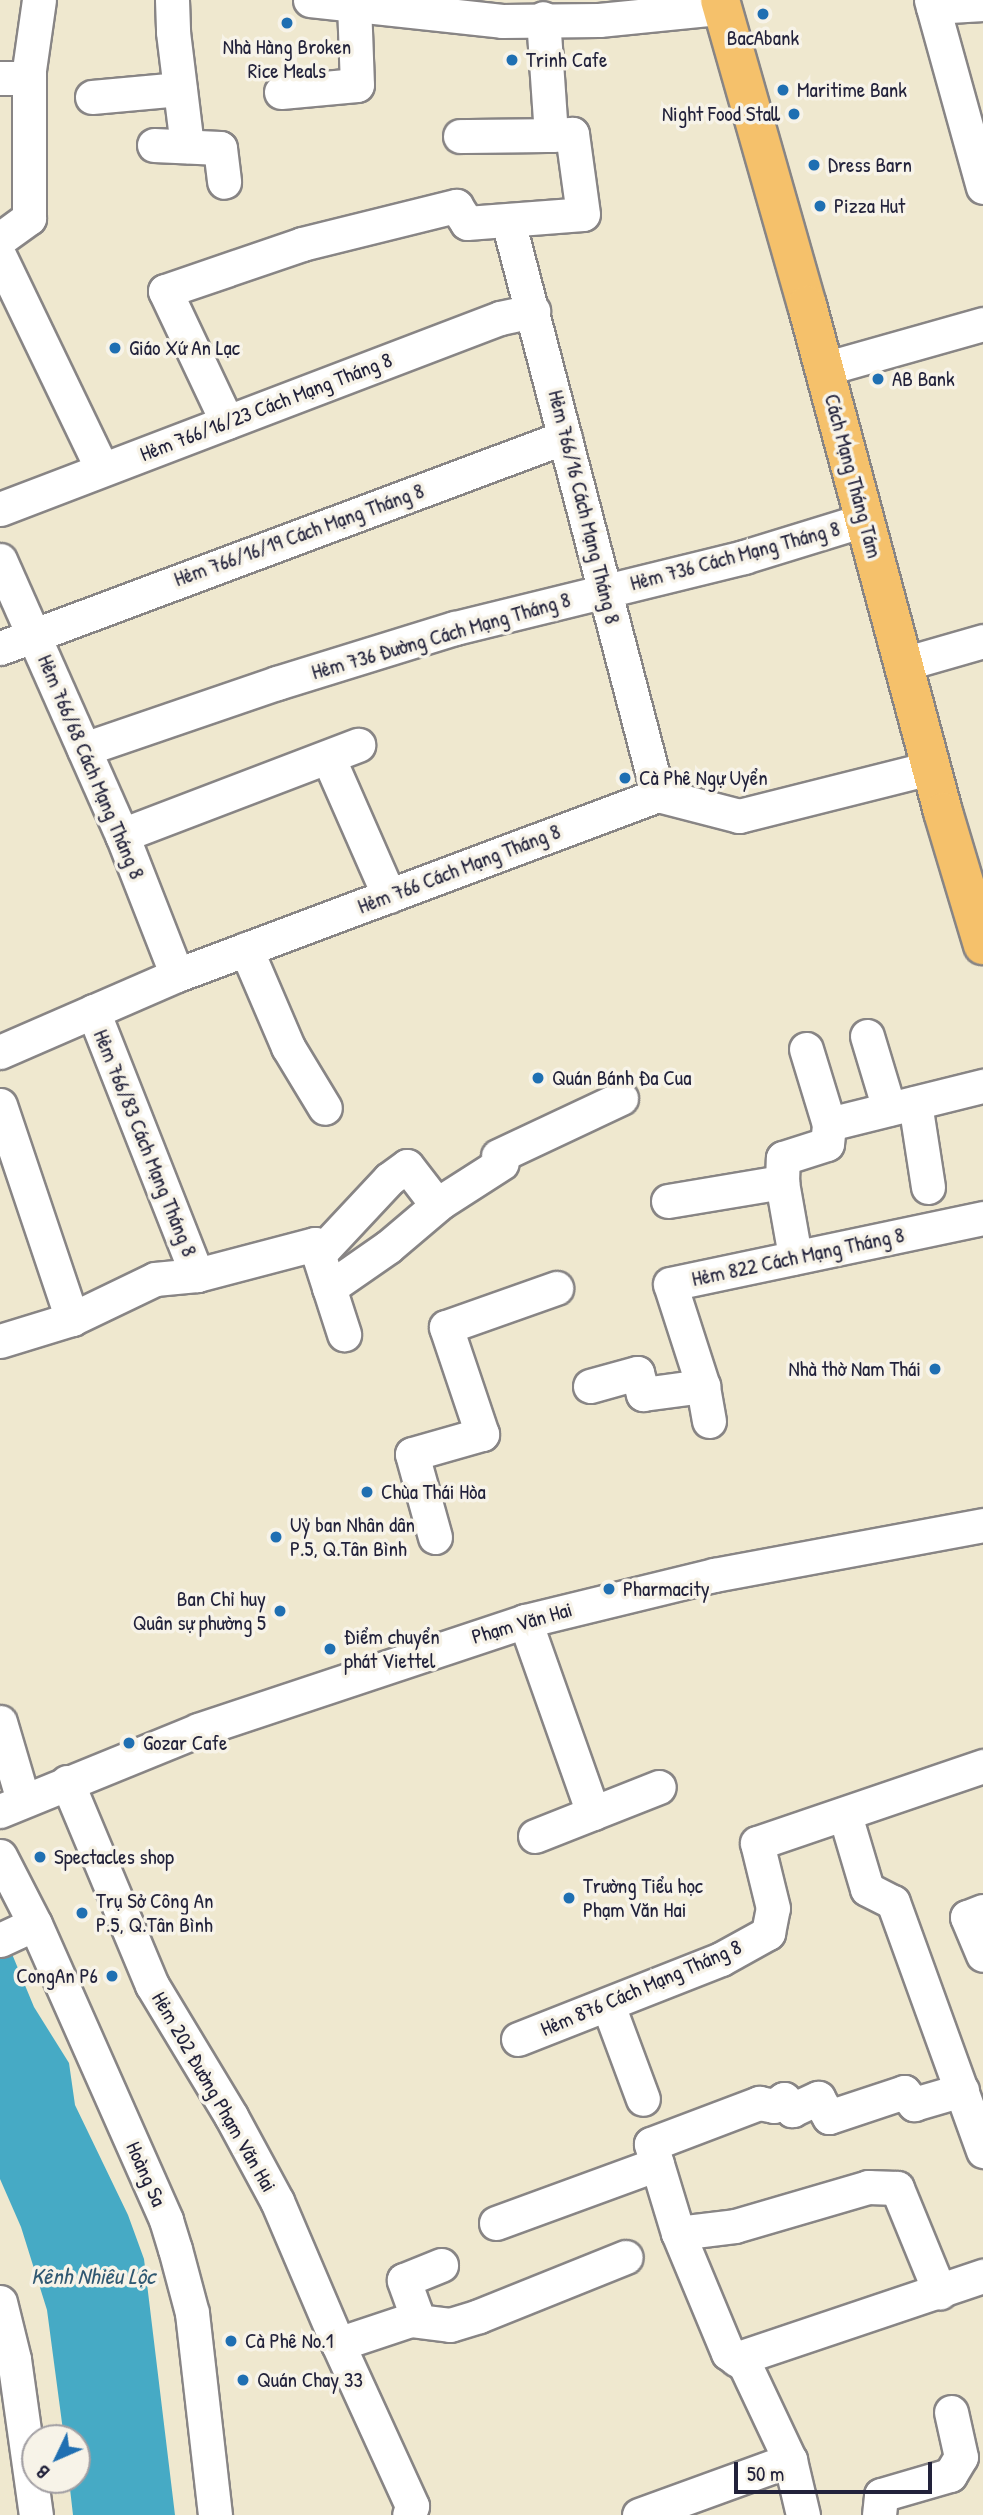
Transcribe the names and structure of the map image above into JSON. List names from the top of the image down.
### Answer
{
  "streets": {
    "main road": ["Cách Mạng Tháng Tám"],
    "street": [
      "Hẻm 766/16/23 Cách Mạng Tháng 8",
      "Hẻm 766/16 Cách Mạng Tháng 8",
      "Hẻm 766/16/19 Cách Mạng Tháng 8",
      "Hẻm 736 Cách Mạng Tháng 8",
      "Hẻm 736 Đường Cách Mạng Tháng 8",
      "Hẻm 766/68 Cách Mạng Tháng 8",
      "Hẻm 766 Cách Mạng Tháng 8",
      "Hẻm 766/83 Cách Mạng Tháng 8",
      "Hẻm 822 Cách Mạng Tháng 8",
      "Phạm Văn Hai",
      "Hẻm 876 Cách Mạng Tháng 8",
      "Hẻm 202 Đường Phạm Văn Hai",
      "Hoàng Sa"
    ]
  },
  "crossings": [
    ["Hẻm 766/16/23 Cách Mạng Tháng 8", "Hẻm 766/16 Cách Mạng Tháng 8"],
    ["Cách Mạng Tháng Tám", "Hẻm 736 Cách Mạng Tháng 8"],
    ["Hẻm 766/16 Cách Mạng Tháng 8", "Hẻm 766/16/19 Cách Mạng Tháng 8"],
    ["Hẻm 766/16 Cách Mạng Tháng 8", "Hẻm 736 Cách Mạng Tháng 8"],
    ["Hẻm 766/16 Cách Mạng Tháng 8", "Hẻm 736 Đường Cách Mạng Tháng 8"],
    ["Hẻm 766/16 Cách Mạng Tháng 8", "Hẻm 766 Cách Mạng Tháng 8"],
    ["Hẻm 766/16/19 Cách Mạng Tháng 8", "Hẻm 766/68 Cách Mạng Tháng 8"],
    ["Hẻm 736 Cách Mạng Tháng 8", "Hẻm 736 Đường Cách Mạng Tháng 8"],
    ["Hẻm 736 Đường Cách Mạng Tháng 8", "Hẻm 766/68 Cách Mạng Tháng 8"],
    ["Hẻm 766/68 Cách Mạng Tháng 8", "Hẻm 766 Cách Mạng Tháng 8"],
    ["Hẻm 766 Cách Mạng Tháng 8", "Hẻm 766/83 Cách Mạng Tháng 8"],
    ["Phạm Văn Hai", "Hẻm 202 Đường Phạm Văn Hai"]
  ],
  "water": ["Kênh Nhiêu Lộc"],
  "places": [
    "BacAbank",
    "Nhà Hàng Broken Rice Meals",
    "Trinh Cafe",
    "Maritime Bank",
    "Night Food Stall",
    "Dress Barn",
    "Pizza Hut",
    "Giáo Xứ An Lạc",
    "AB Bank",
    "Cà Phê Ngự Uyển",
    "Quán Bánh Đa Cua",
    "Nhà thờ Nam Thái",
    "Chùa Thái Hòa",
    "Uỷ ban Nhân dân P.5, Q.Tân Bình",
    "Pharmacity",
    "Ban Chỉ huy Quân sự phường 5",
    "Điểm chuyển phát Viettel",
    "Gozar Cafe",
    "Spectacles shop",
    "Trường Tiểu học Phạm Văn Hai",
    "Trụ Sở Công An P.5, Q.Tân Bình",
    "CongAn P6",
    "Cà Phê No.1",
    "Quán Chay 33"
  ],
  "scale_bar": "50 m",
  "north": "bottom left"
}
